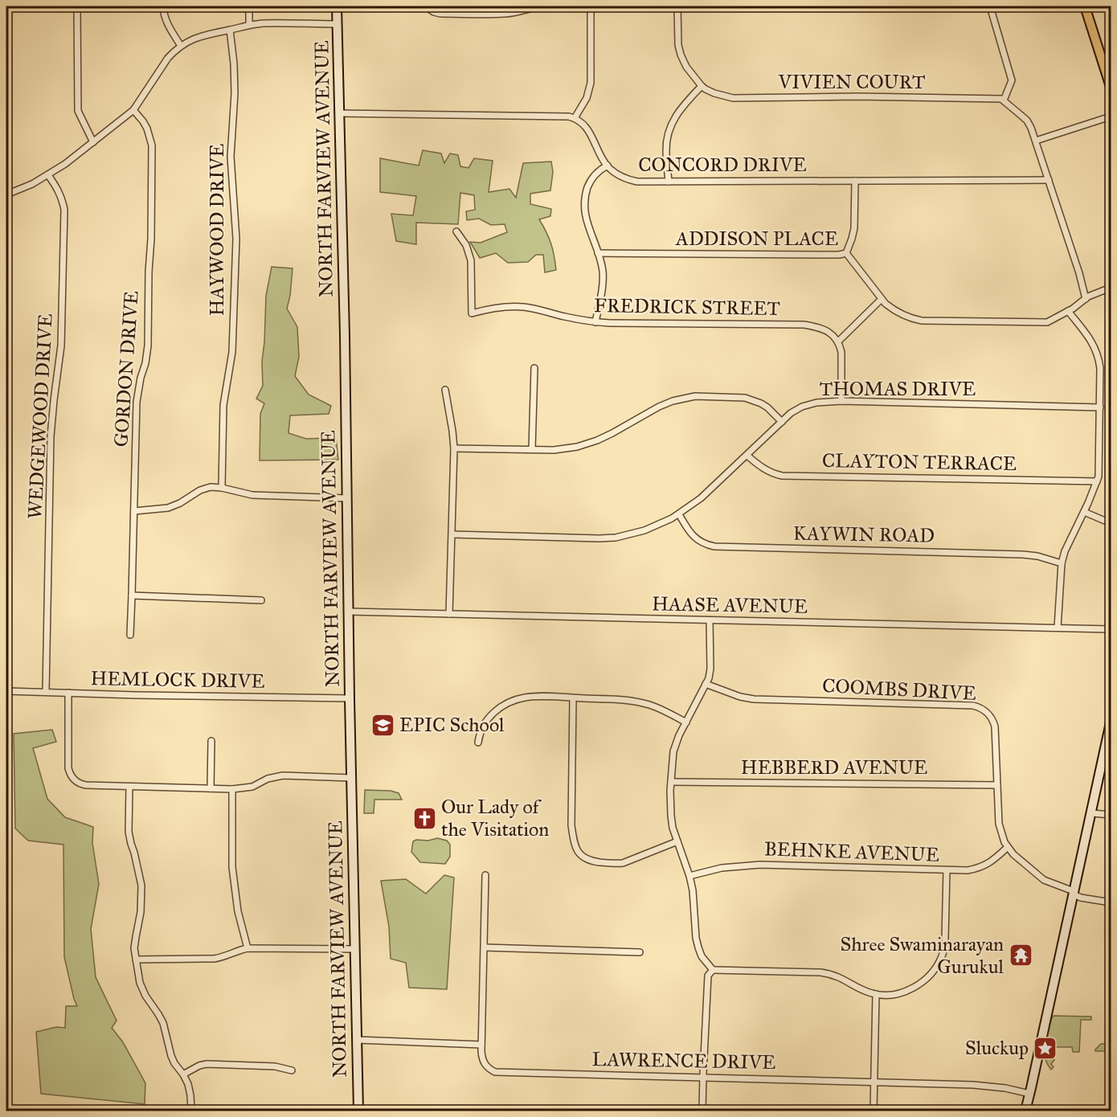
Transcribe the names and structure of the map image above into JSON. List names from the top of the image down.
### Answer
{
  "streets": {
    "street": [
      "VIVIEN COURT",
      "CONCORD DRIVE",
      "NORTH FARVIEW AVENUE",
      "HAYWOOD DRIVE",
      "ADDISON PLACE",
      "FREDRICK STREET",
      "GORDON DRIVE",
      "THOMAS DRIVE",
      "WEDGEWOOD DRIVE",
      "CLAYTON TERRACE",
      "KAYWIN ROAD",
      "HAASE AVENUE",
      "HEMLOCK DRIVE",
      "COOMBS DRIVE",
      "HEBBERD AVENUE",
      "BEHNKE AVENUE",
      "LAWRENCE DRIVE"
    ]
  },
  "crossings": [
    ["NORTH FARVIEW AVENUE", "HAASE AVENUE"],
    ["NORTH FARVIEW AVENUE", "HEMLOCK DRIVE"],
    ["THOMAS DRIVE", "CLAYTON TERRACE"],
    ["THOMAS DRIVE", "KAYWIN ROAD"],
    ["WEDGEWOOD DRIVE", "HEMLOCK DRIVE"],
    ["COOMBS DRIVE", "HEBBERD AVENUE"],
    ["COOMBS DRIVE", "BEHNKE AVENUE"]
  ],
  "places": {
    "school or university": ["EPIC School"],
    "church": ["Our Lady of the Visitation"],
    "temple": ["Shree Swaminarayan Gurukul"],
    "place": ["Sluckup"]
  }
}
